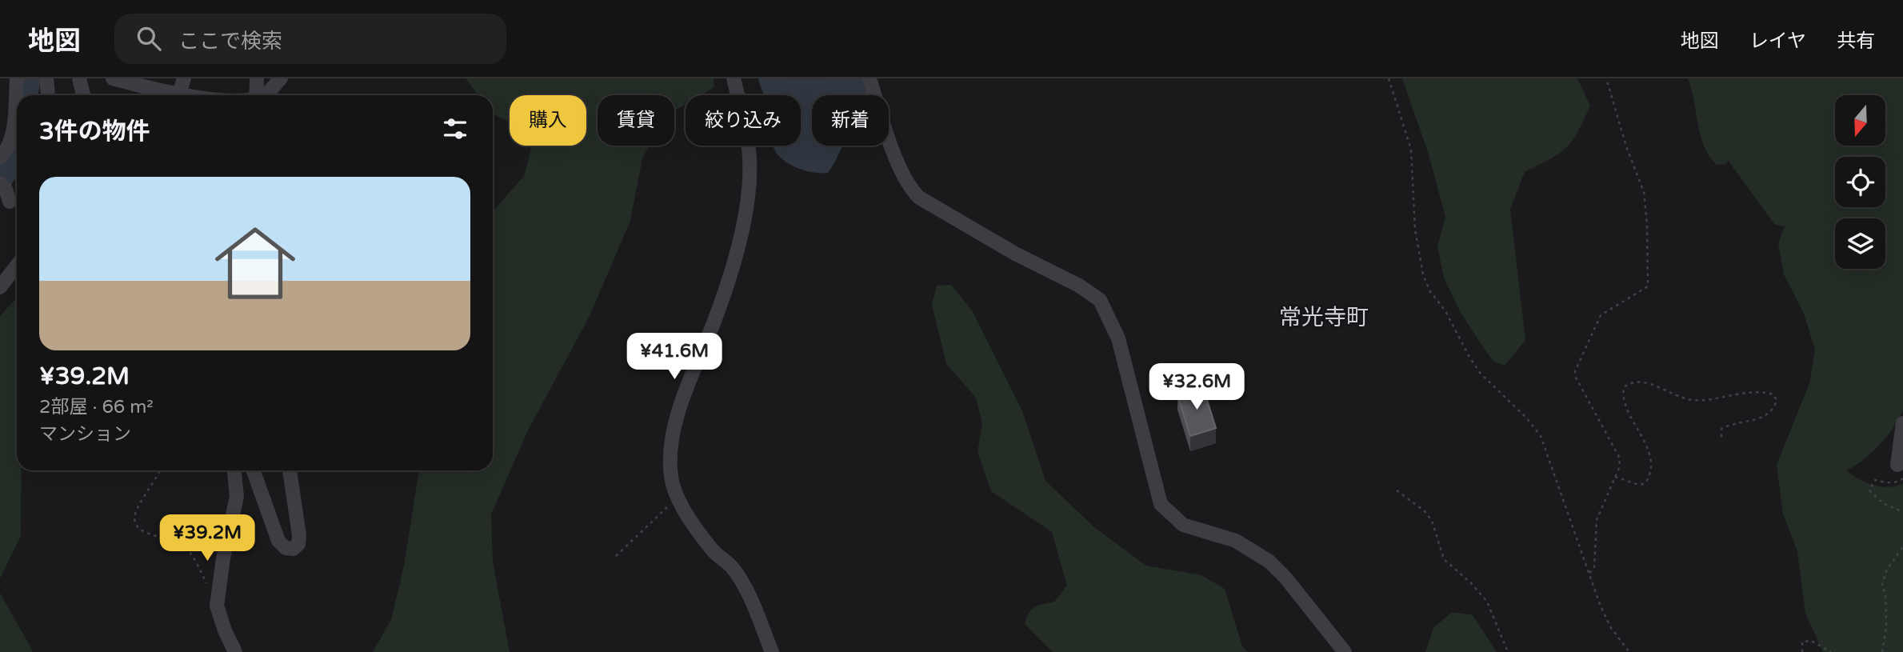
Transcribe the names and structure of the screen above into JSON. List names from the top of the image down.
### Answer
{
  "districts": ["常光寺町"],
  "north": "bottom",
  "page": {
    "header": "地図",
    "search": "ここで検索",
    "nav": ["地図", "レイヤ", "共有"],
    "chip": [
      "購入",
      "賃貸",
      "絞り込み",
      "新着"
    ],
    "heading": "3件の物件",
    "list": [
      {
        "name": "¥39.2M",
        "note": "2部屋 · 66 m² · マンション"
      }
    ],
    "price": ["¥41.6M", "¥32.6M", "¥39.2M"]
  }
}
